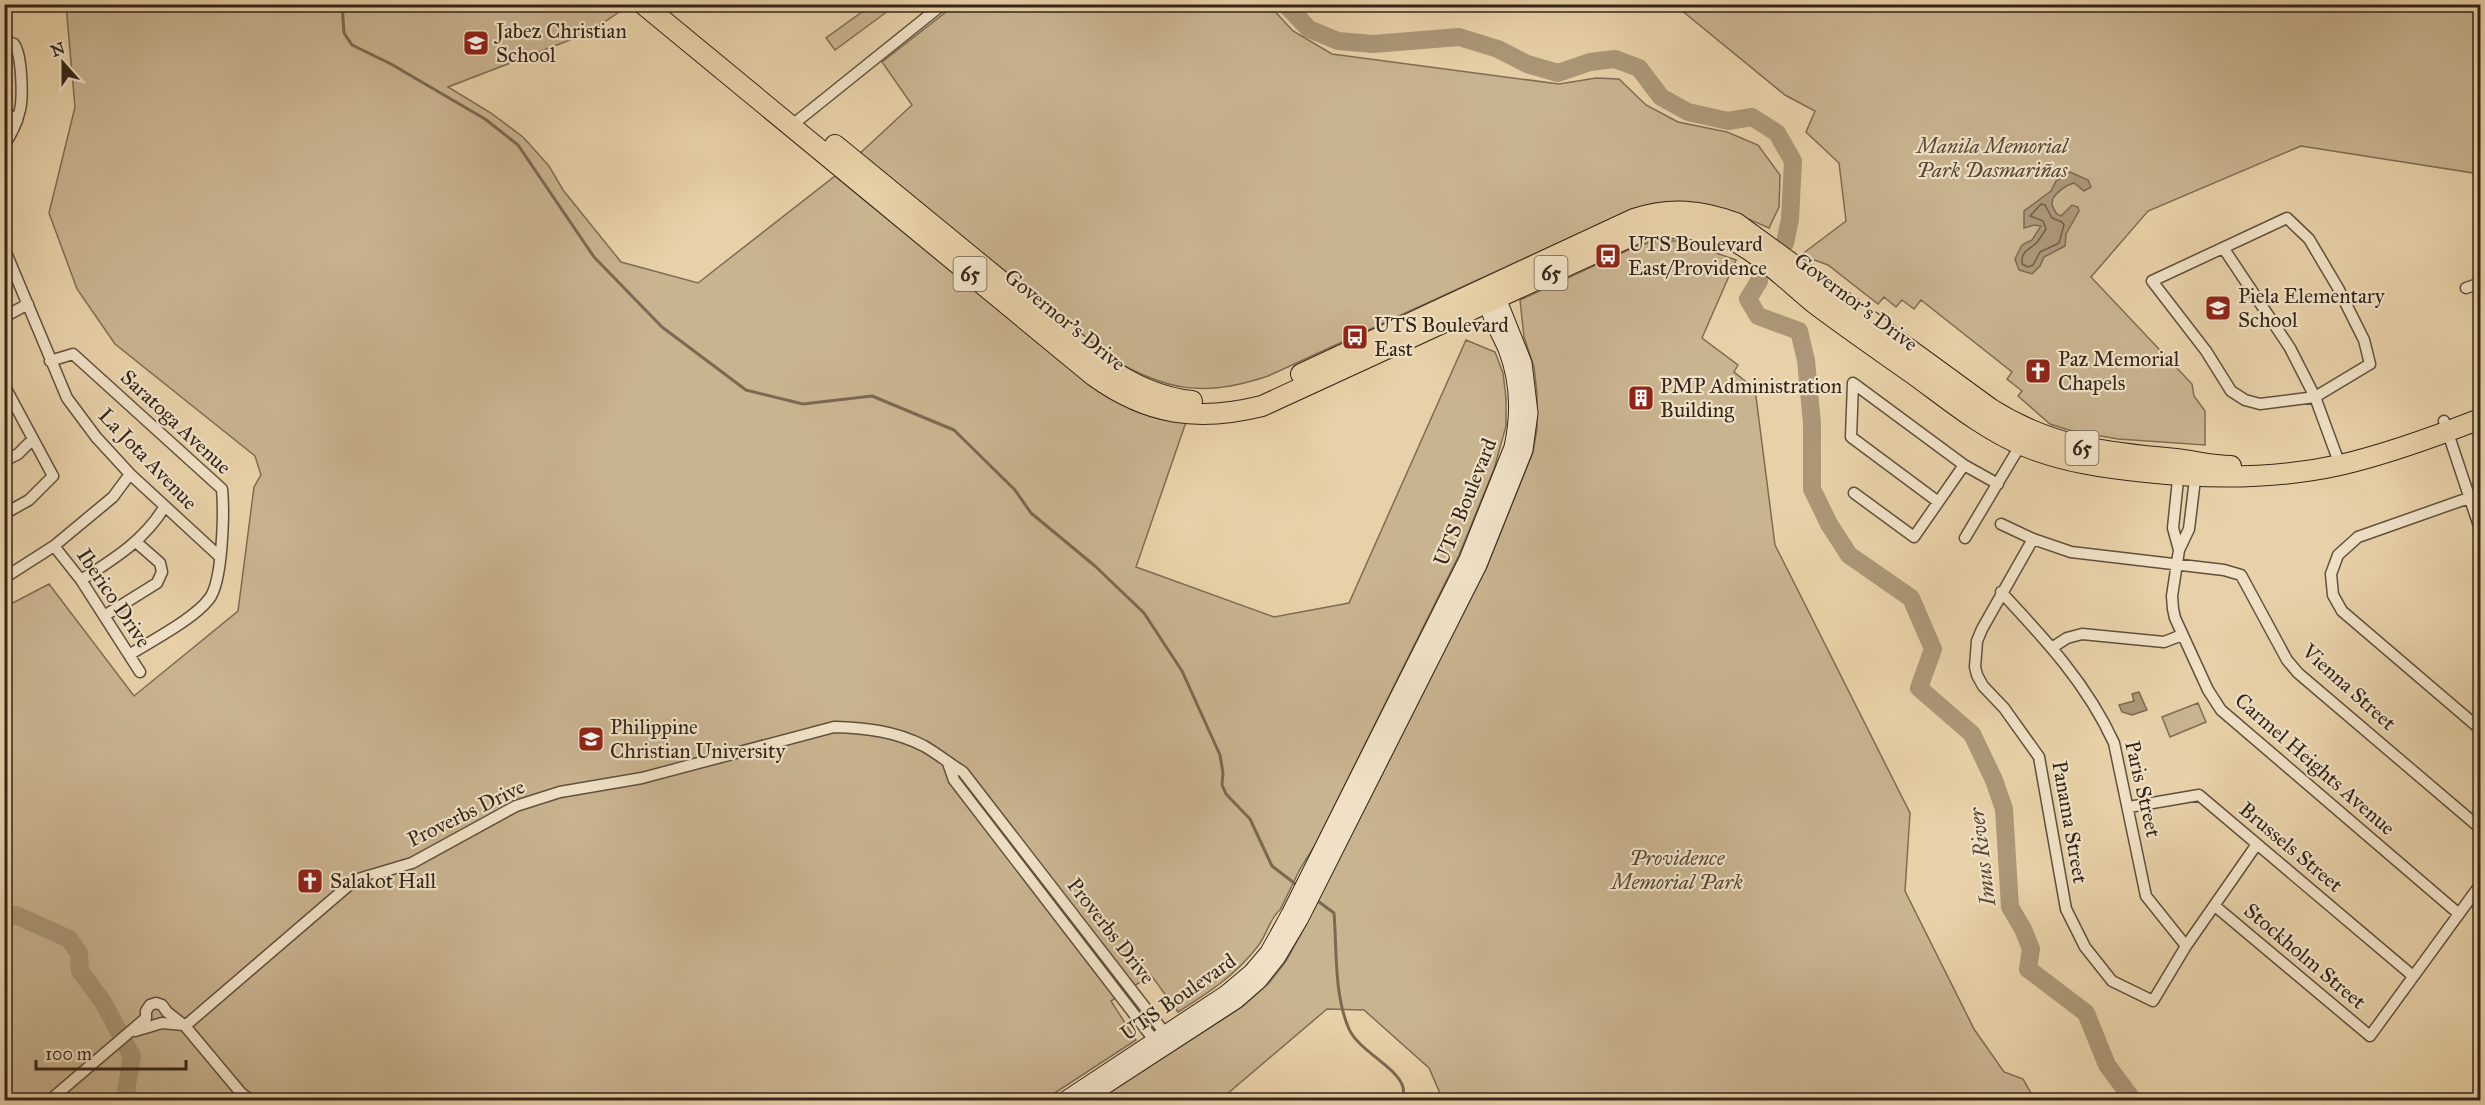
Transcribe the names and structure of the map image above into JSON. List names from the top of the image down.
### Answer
{
  "streets": {
    "highway": ["65", "Governor's Drive"],
    "main road": ["UTS Boulevard"],
    "street": [
      "Saratoga Avenue",
      "La Jota Avenue",
      "Iberico Drive",
      "Vienna Street",
      "Carmel Heights Avenue",
      "Paris Street",
      "Proverbs Drive",
      "Panama Street",
      "Brussels Street",
      "Stockholm Street"
    ]
  },
  "crossings": [
    ["Governor's Drive", "UTS Boulevard"],
    ["Governor's Drive", "Carmel Heights Avenue"],
    ["Saratoga Avenue", "La Jota Avenue"],
    ["Saratoga Avenue", "Iberico Drive"],
    ["UTS Boulevard", "Proverbs Drive"],
    ["Vienna Street", "Carmel Heights Avenue"],
    ["Vienna Street", "Panama Street"],
    ["Paris Street", "Panama Street"],
    ["Paris Street", "Brussels Street"],
    ["Brussels Street", "Stockholm Street"]
  ],
  "water": ["Imus River"],
  "parks": ["Manila Memorial Park Dasmariñas", "Providence Memorial Park"],
  "places": {
    "school or university": ["Jabez Christian School", "Piela Elementary School", "Philippine Christian University"],
    "bus stop": ["UTS Boulevard East/Providence", "UTS Boulevard East"],
    "church": ["Paz Memorial Chapels", "Salakot Hall"],
    "building": ["PMP Administration Building"]
  },
  "scale_bar": "100 m",
  "north": "top"
}
